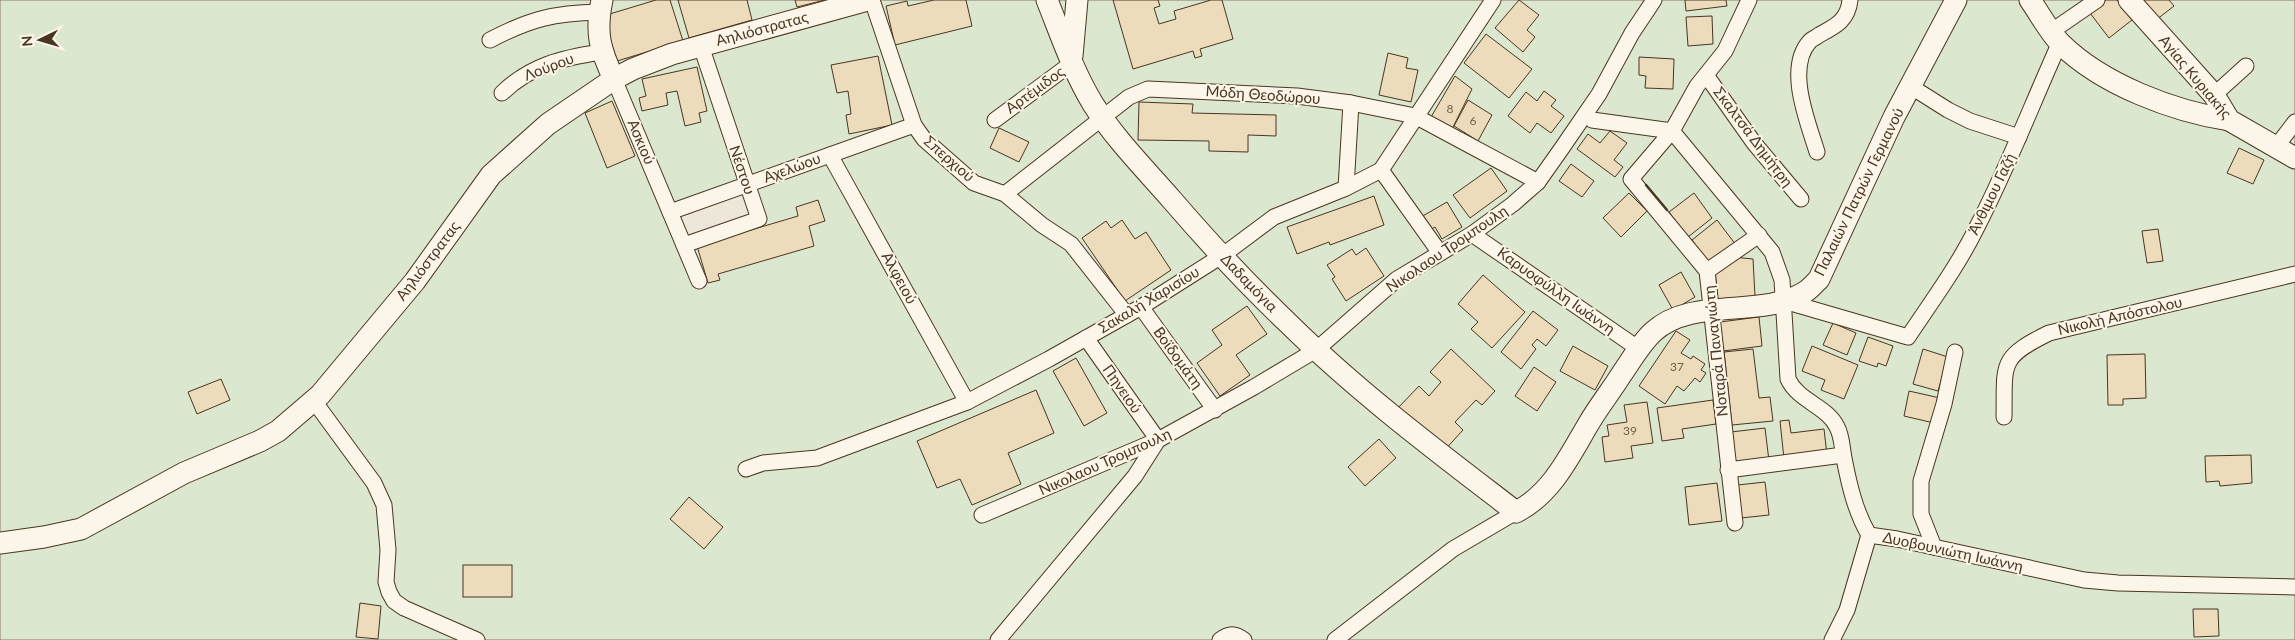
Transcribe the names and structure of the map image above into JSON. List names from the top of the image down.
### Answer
{
  "streets": {
    "street": [
      "Αηλιόστρατας",
      "Λούρου",
      "Αγίας Κυριακής",
      "Αρτέμιδος",
      "Μόδη Θεοδώρου",
      "Σκαλτσά Δημήτρη",
      "Ασκιού",
      "Σπερχιού",
      "Αχελώου",
      "Νέστου",
      "Παλαιών Πατρών Γερμανού",
      "Άνθιμου Γαζή",
      "Νικολαου Τρομπουλη",
      "Αλφειού",
      "Δαδαμόγια",
      "Καρυοφύλλη Ιωάννη",
      "Σακαλή Χαρισίου",
      "Νικολή Απόστολου",
      "Νοταρά Παναγιώτη",
      "Βοϊδομάτη",
      "Πηνειού",
      "Δυοβουνιώτη Ιωάννη"
    ]
  },
  "crossings": [
    ["Αηλιόστρατας", "Ασκιού"],
    ["Αηλιόστρατας", "Νέστου"],
    ["Λούρου", "Ασκιού"],
    ["Αρτέμιδος", "Δαδαμόγια"],
    ["Μόδη Θεοδώρου", "Σπερχιού"],
    ["Μόδη Θεοδώρου", "Νικολαου Τρομπουλη"],
    ["Μόδη Θεοδώρου", "Δαδαμόγια"],
    ["Ασκιού", "Αχελώου"],
    ["Ασκιού", "Νέστου"],
    ["Σπερχιού", "Αχελώου"],
    ["Σπερχιού", "Σακαλή Χαρισίου"],
    ["Σπερχιού", "Βοϊδομάτη"],
    ["Αχελώου", "Νέστου"],
    ["Αχελώου", "Αλφειού"],
    ["Παλαιών Πατρών Γερμανού", "Άνθιμου Γαζή"],
    ["Παλαιών Πατρών Γερμανού", "Δαδαμόγια"],
    ["Παλαιών Πατρών Γερμανού", "Καρυοφύλλη Ιωάννη"],
    ["Παλαιών Πατρών Γερμανού", "Νοταρά Παναγιώτη"],
    ["Παλαιών Πατρών Γερμανού", "Δυοβουνιώτη Ιωάννη"],
    ["Άνθιμου Γαζή", "Δυοβουνιώτη Ιωάννη"],
    ["Νικολαου Τρομπουλη", "Δαδαμόγια"],
    ["Νικολαου Τρομπουλη", "Καρυοφύλλη Ιωάννη"],
    ["Νικολαου Τρομπουλη", "Βοϊδομάτη"],
    ["Νικολαου Τρομπουλη", "Πηνειού"],
    ["Αλφειού", "Σακαλή Χαρισίου"],
    ["Δαδαμόγια", "Σακαλή Χαρισίου"],
    ["Σακαλή Χαρισίου", "Βοϊδομάτη"],
    ["Σακαλή Χαρισίου", "Πηνειού"],
    ["Νοταρά Παναγιώτη", "Δυοβουνιώτη Ιωάννη"]
  ],
  "house_numbers": [
    "8",
    "6",
    "37",
    "39"
  ],
  "north": "left"
}
